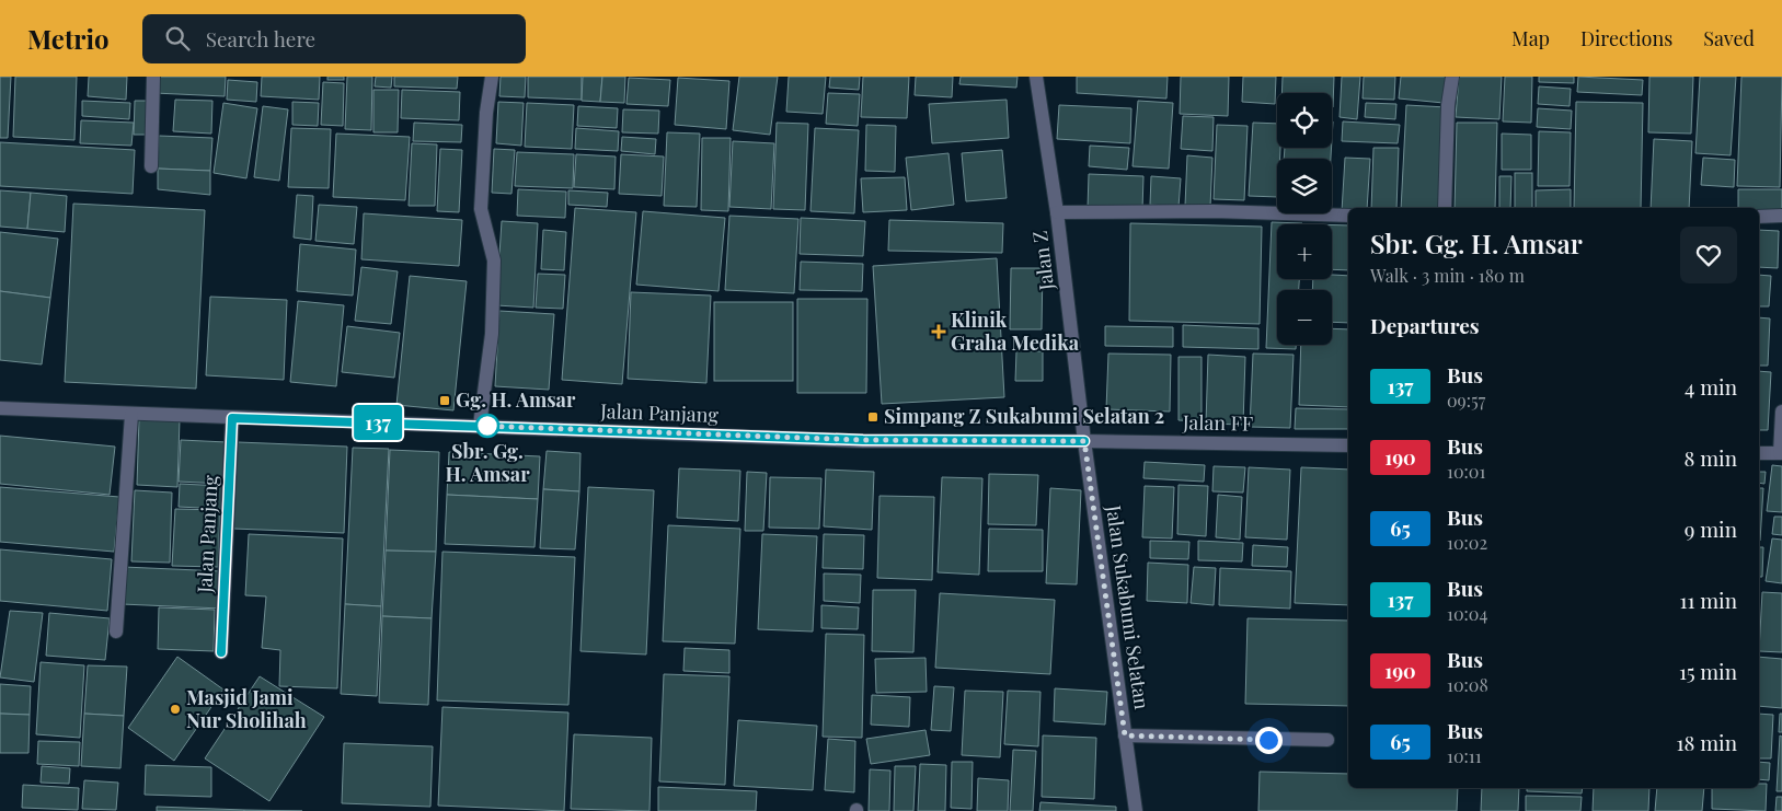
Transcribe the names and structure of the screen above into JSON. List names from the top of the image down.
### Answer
{
  "streets": {
    "street": [
      "Jalan Z",
      "Jalan Panjang",
      "Jalan FF",
      "Jalan Sukabumi Selatan"
    ]
  },
  "crossings": [
    ["Jalan Z", "Jalan Panjang"],
    ["Jalan Z", "Jalan FF"],
    ["Jalan Z", "Jalan Sukabumi Selatan"],
    ["Jalan Panjang", "Jalan FF"],
    ["Jalan Panjang", "Jalan Sukabumi Selatan"],
    ["Jalan FF", "Jalan Sukabumi Selatan"]
  ],
  "places": {
    "health": ["Klinik Graha Medika"],
    "transit": ["Gg. H. Amsar", "Simpang Z Sukabumi Selatan 2"],
    "other": ["Sbr. Gg. H. Amsar", "Masjid Jami Nur Sholihah"]
  },
  "lines": ["bus line 137"],
  "page": {
    "header": "Metrio",
    "search": "Search here",
    "nav": ["Map", "Directions", "Saved"],
    "on_map": "137",
    "map_buttons": ["+", "−"],
    "heading": [
      ["Sbr. Gg. H. Amsar", "Walk · 3 min · 180 m"],
      "Departures"
    ],
    "list": [
      {
        "mark": "137",
        "name": "Bus",
        "note": "09:57",
        "value": "4 min"
      },
      {
        "mark": "190",
        "name": "Bus",
        "note": "10:01",
        "value": "8 min"
      },
      {
        "mark": "65",
        "name": "Bus",
        "note": "10:02",
        "value": "9 min"
      },
      {
        "mark": "137",
        "name": "Bus",
        "note": "10:04",
        "value": "11 min"
      },
      {
        "mark": "190",
        "name": "Bus",
        "note": "10:08",
        "value": "15 min"
      },
      {
        "mark": "65",
        "name": "Bus",
        "note": "10:11",
        "value": "18 min"
      }
    ]
  }
}
